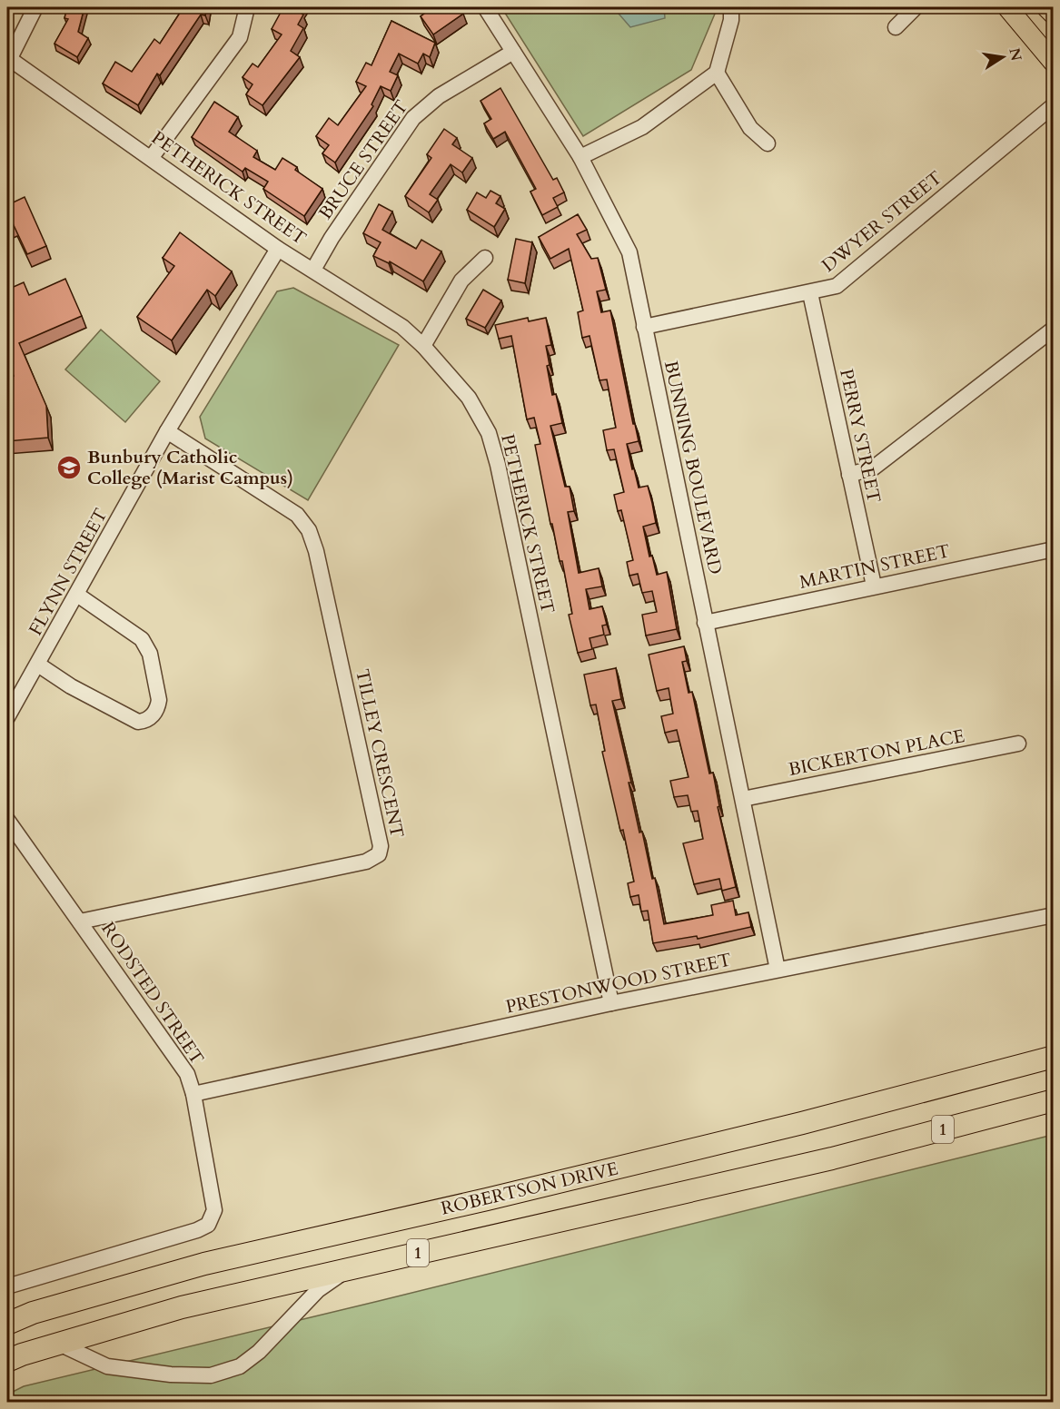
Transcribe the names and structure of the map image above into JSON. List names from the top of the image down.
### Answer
{
  "streets": {
    "highway": ["1", "ROBERTSON DRIVE"],
    "street": [
      "BRUCE STREET",
      "PETHERICK STREET",
      "DWYER STREET",
      "PERRY STREET",
      "BUNNING BOULEVARD",
      "MARTIN STREET",
      "FLYNN STREET",
      "BICKERTON PLACE",
      "TILLEY CRESCENT",
      "PRESTONWOOD STREET",
      "RODSTED STREET"
    ]
  },
  "crossings": [
    ["BRUCE STREET", "PETHERICK STREET"],
    ["BRUCE STREET", "BUNNING BOULEVARD"],
    ["PETHERICK STREET", "FLYNN STREET"],
    ["PETHERICK STREET", "PRESTONWOOD STREET"],
    ["DWYER STREET", "PERRY STREET"],
    ["DWYER STREET", "BUNNING BOULEVARD"],
    ["PERRY STREET", "MARTIN STREET"],
    ["BUNNING BOULEVARD", "MARTIN STREET"],
    ["BUNNING BOULEVARD", "BICKERTON PLACE"],
    ["BUNNING BOULEVARD", "PRESTONWOOD STREET"],
    ["FLYNN STREET", "TILLEY CRESCENT"],
    ["TILLEY CRESCENT", "RODSTED STREET"],
    ["PRESTONWOOD STREET", "RODSTED STREET"]
  ],
  "places": {
    "school or university": ["Bunbury Catholic College (Marist Campus)"]
  },
  "north": "right"
}
